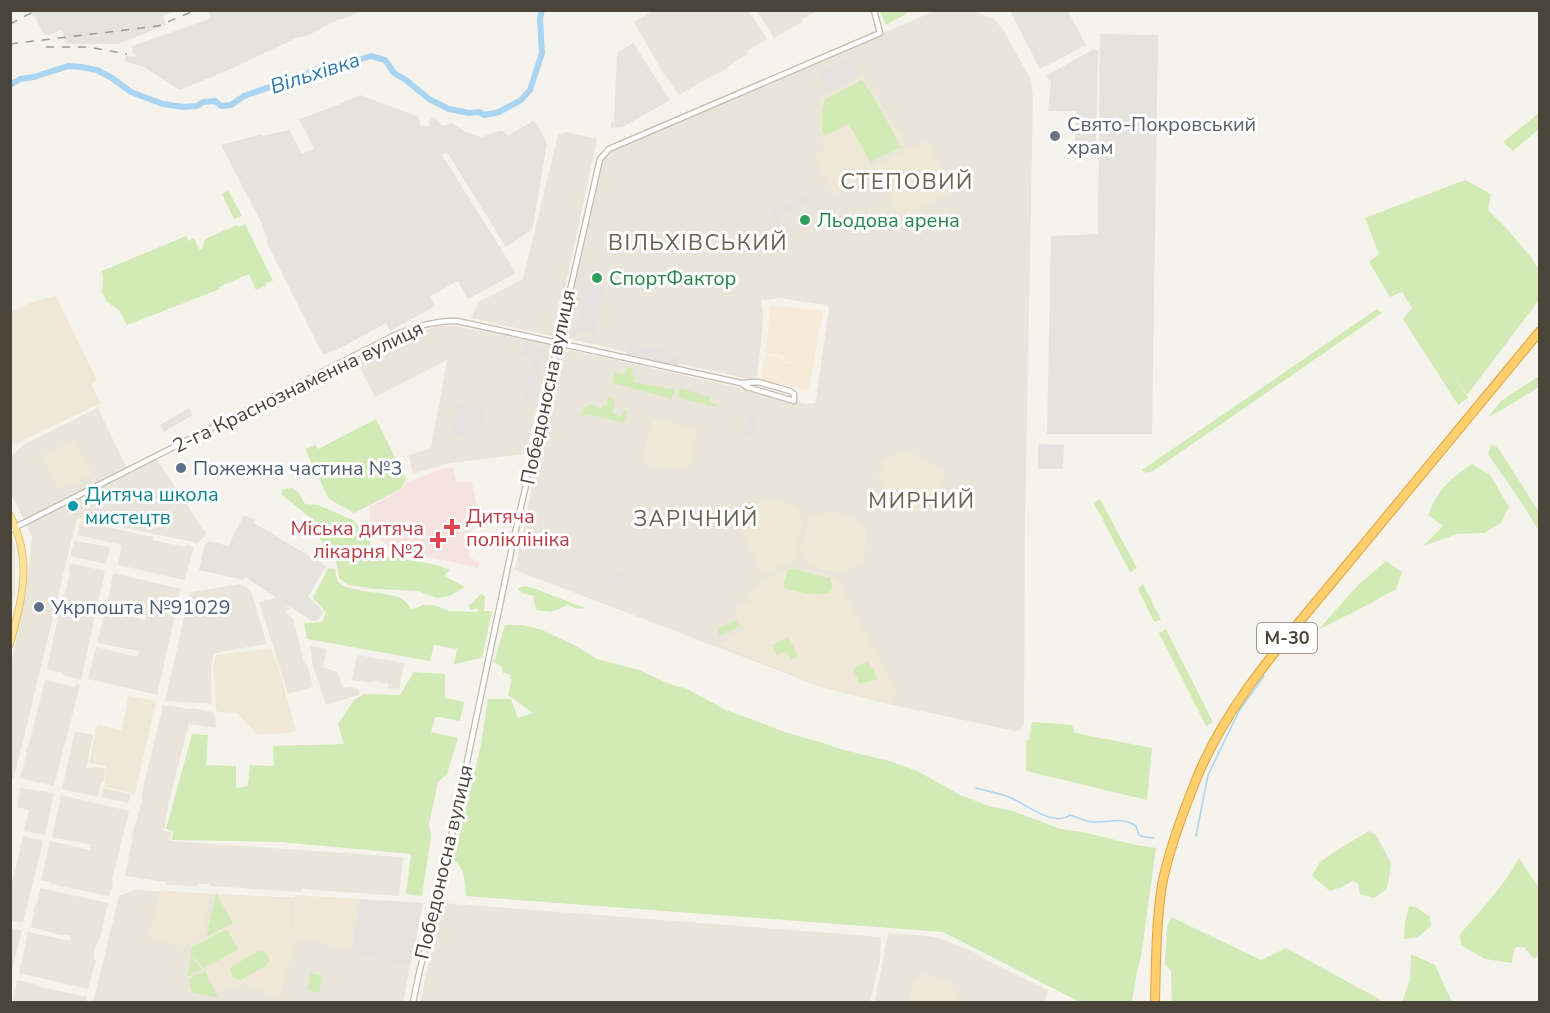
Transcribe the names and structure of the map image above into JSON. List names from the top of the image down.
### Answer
{
  "streets": {
    "highway": ["М-30"],
    "street": ["2-га Краснознаменна вулиця", "Победоносна вулиця"]
  },
  "crossings": [
    ["2-га Краснознаменна вулиця", "Победоносна вулиця"]
  ],
  "districts": [
    "СТЕПОВИЙ",
    "ВІЛЬХІВСЬКИЙ",
    "МИРНИЙ",
    "ЗАРІЧНИЙ"
  ],
  "water": ["Вільхівка"],
  "places": {
    "other": [
      "Свято-Покровський храм",
      "Льодова арена",
      "СпортФактор",
      "Пожежна частина №3",
      "Дитяча школа мистецтв",
      "Укрпошта №91029"
    ],
    "health": ["Дитяча поліклініка", "Міська дитяча лікарня №2"]
  }
}
